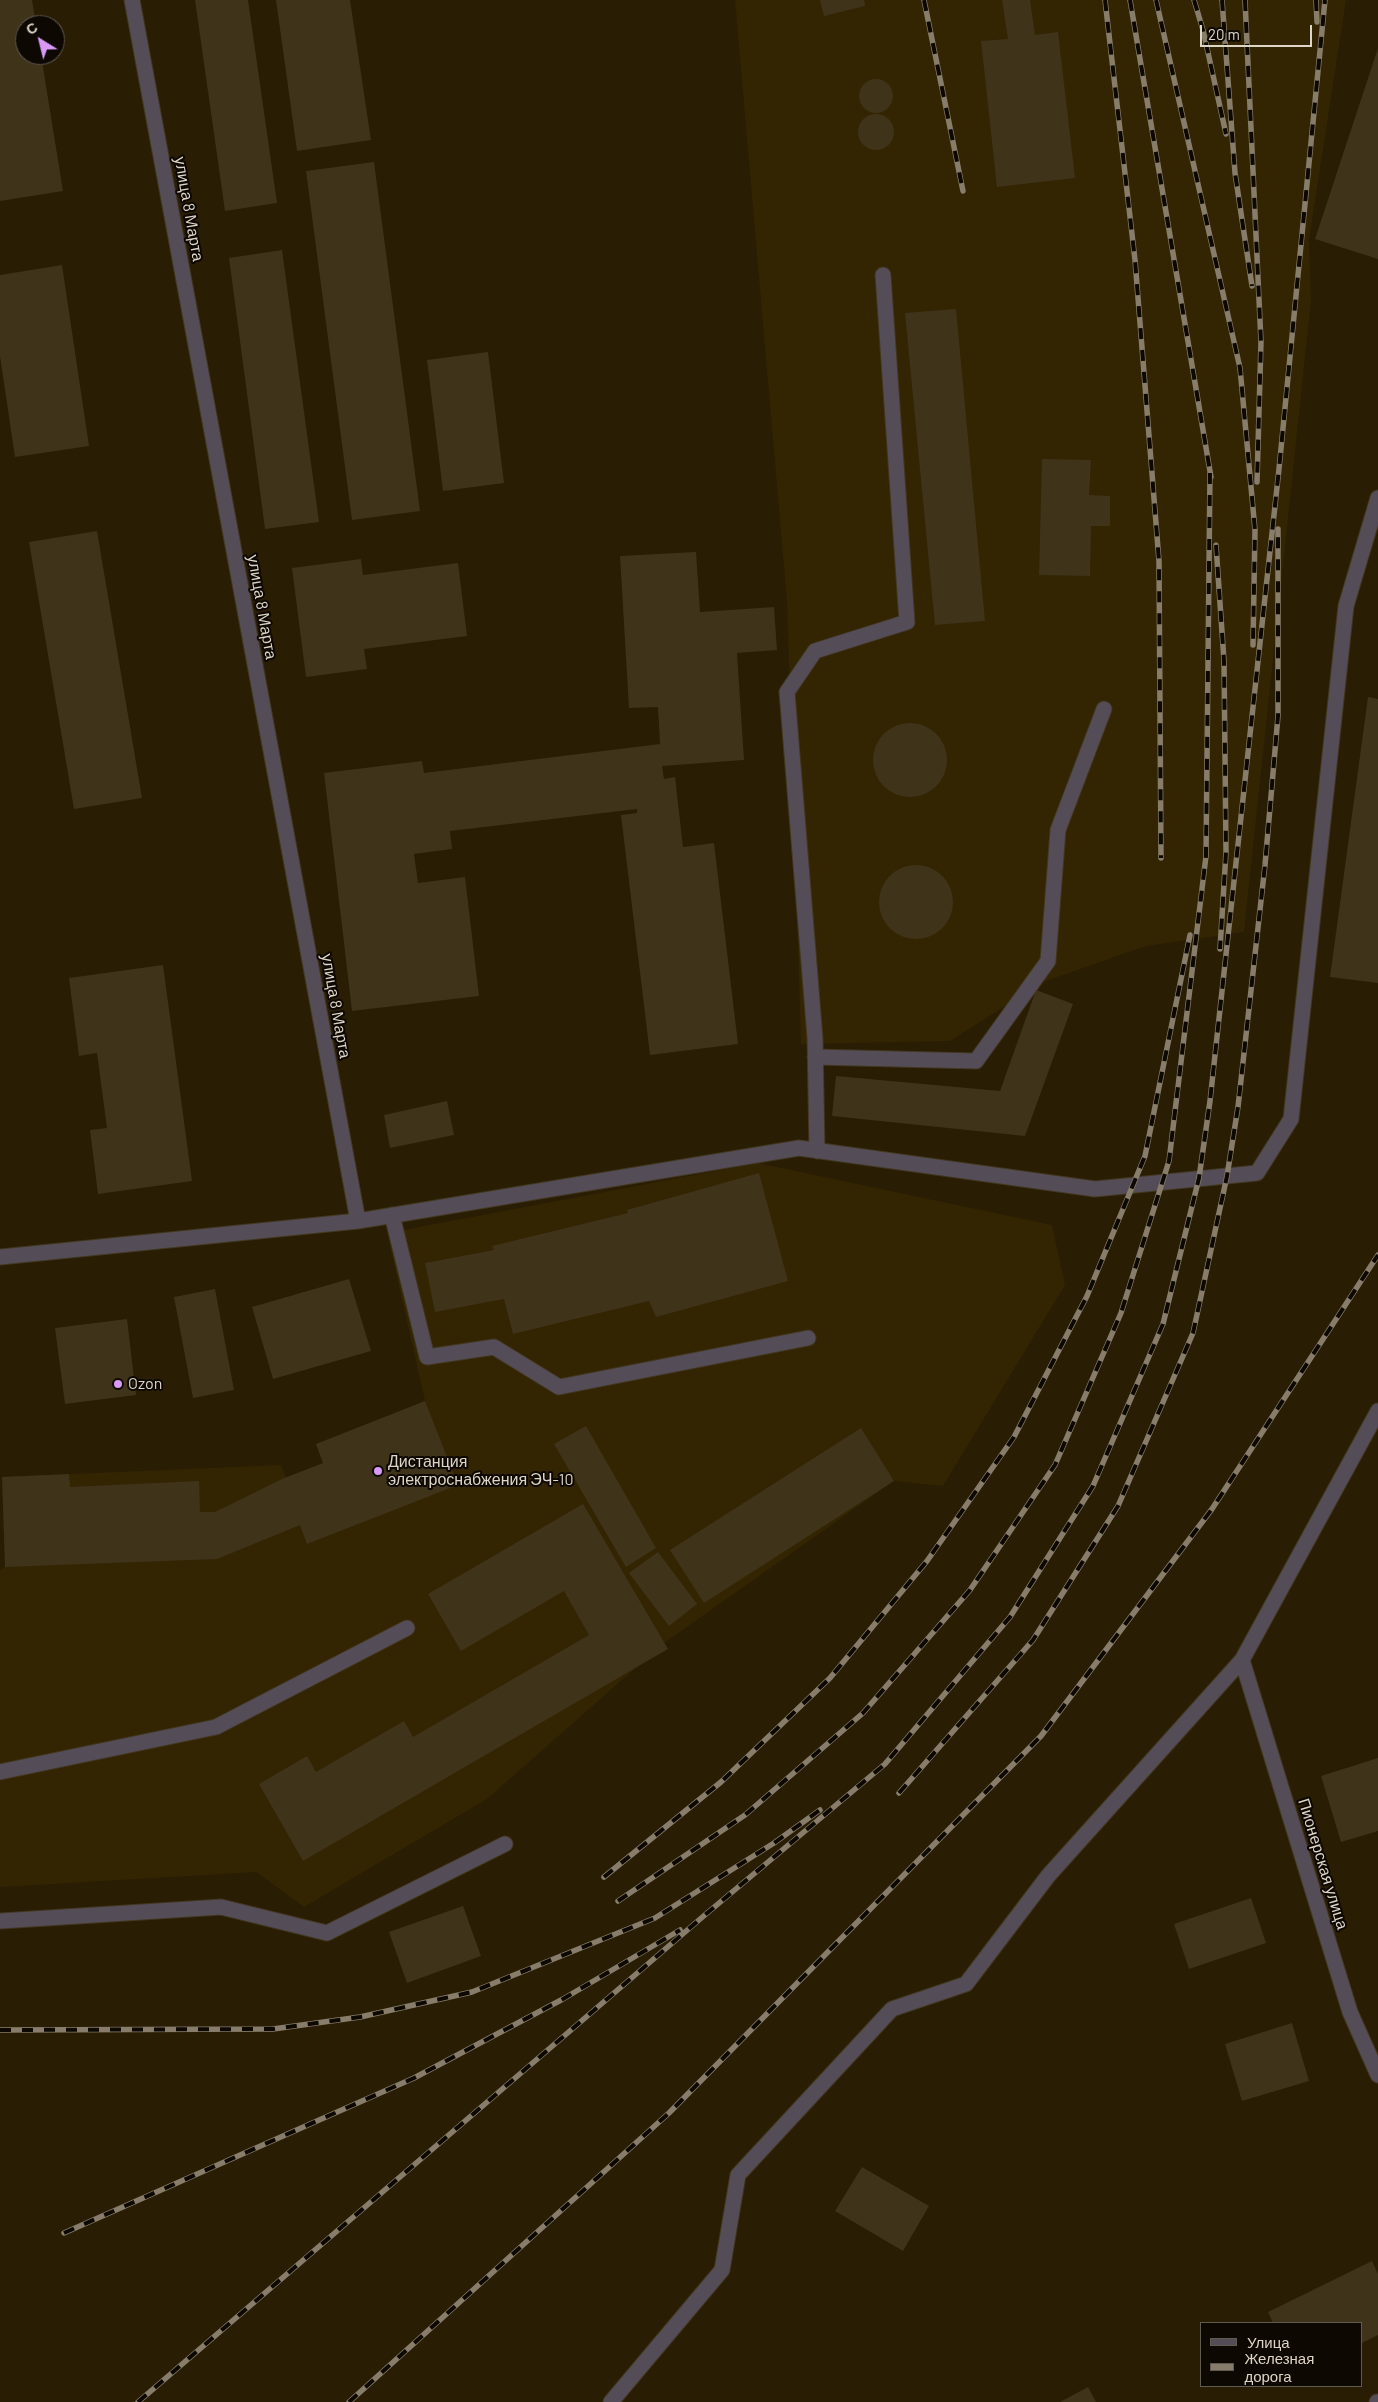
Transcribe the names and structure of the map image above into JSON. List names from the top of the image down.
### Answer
{
  "streets": {
    "street": ["улица 8 Марта", "Пионерская улица"]
  },
  "places": ["Ozon", "Дистанция электроснабжения ЭЧ-10"],
  "legend": ["Улица", "Железная дорога"],
  "scale_bar": "20 m",
  "north": "top left"
}
